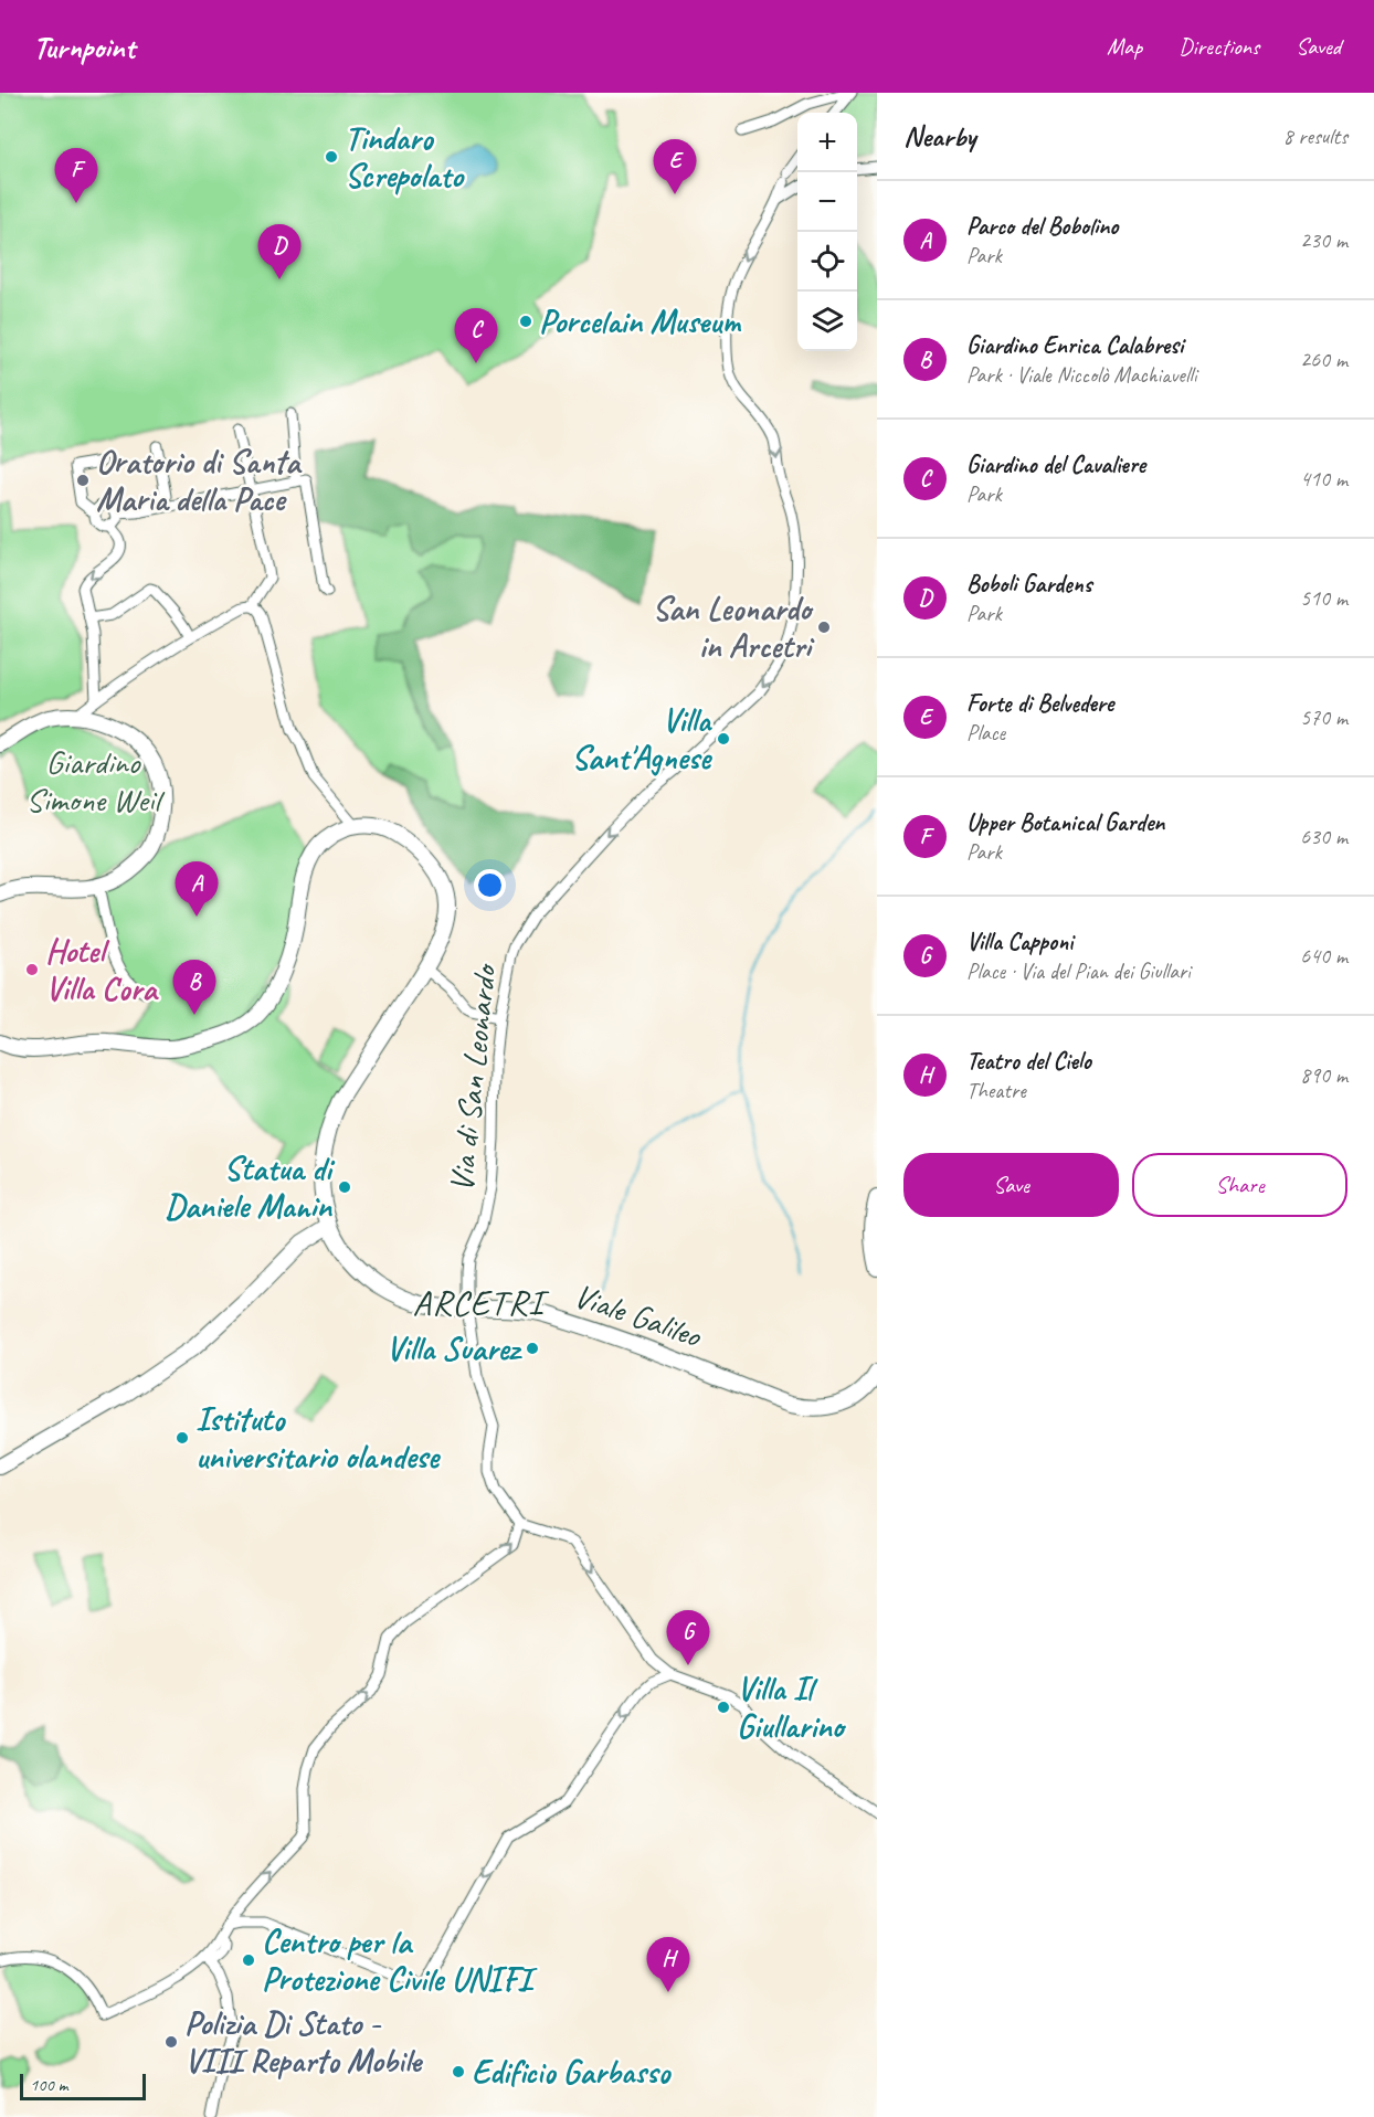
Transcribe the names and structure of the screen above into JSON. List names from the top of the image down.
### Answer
{
  "streets": {
    "main road": ["Viale Galileo"],
    "street": ["Via di San Leonardo"]
  },
  "crossings": [
    ["Via di San Leonardo", "Viale Galileo"]
  ],
  "one_way": ["Via di San Leonardo"],
  "districts": ["ARCETRI"],
  "parks": ["Giardino Simone Weil"],
  "places": [
    "Tindaro Screpolato",
    "Porcelain Museum",
    "Oratorio di Santa Maria della Pace",
    "San Leonardo in Arcetri",
    "Villa Sant'Agnese",
    "Hotel Villa Cora",
    "Statua di Daniele Manin",
    "Villa Suarez",
    "Istituto universitario olandese",
    "Villa Il Giullarino",
    "Centro per la Protezione Civile UNIFI",
    "Polizia Di Stato - VIII Reparto Mobile",
    "Edificio Garbasso"
  ],
  "scale_bar": "100 m",
  "page": {
    "header": "Turnpoint",
    "nav": ["Map", "Directions", "Saved"],
    "heading": ["Nearby", "8 results"],
    "map_buttons": ["+", "−"],
    "pins": [
      "E",
      "F",
      "D",
      "C",
      "A",
      "B",
      "G",
      "H"
    ],
    "list": [
      {
        "mark": "A",
        "name": "Parco del Bobolino",
        "note": "Park",
        "value": "230 m"
      },
      {
        "mark": "B",
        "name": "Giardino Enrica Calabresi",
        "note": "Park · Viale Niccolò Machiavelli",
        "value": "260 m"
      },
      {
        "mark": "C",
        "name": "Giardino del Cavaliere",
        "note": "Park",
        "value": "410 m"
      },
      {
        "mark": "D",
        "name": "Boboli Gardens",
        "note": "Park",
        "value": "510 m"
      },
      {
        "mark": "E",
        "name": "Forte di Belvedere",
        "note": "Place",
        "value": "570 m"
      },
      {
        "mark": "F",
        "name": "Upper Botanical Garden",
        "note": "Park",
        "value": "630 m"
      },
      {
        "mark": "G",
        "name": "Villa Capponi",
        "note": "Place · Via del Pian dei Giullari",
        "value": "640 m"
      },
      {
        "mark": "H",
        "name": "Teatro del Cielo",
        "note": "Theatre",
        "value": "890 m"
      }
    ],
    "buttons": ["Save", "Share"],
    "scale": "100 m"
  }
}
